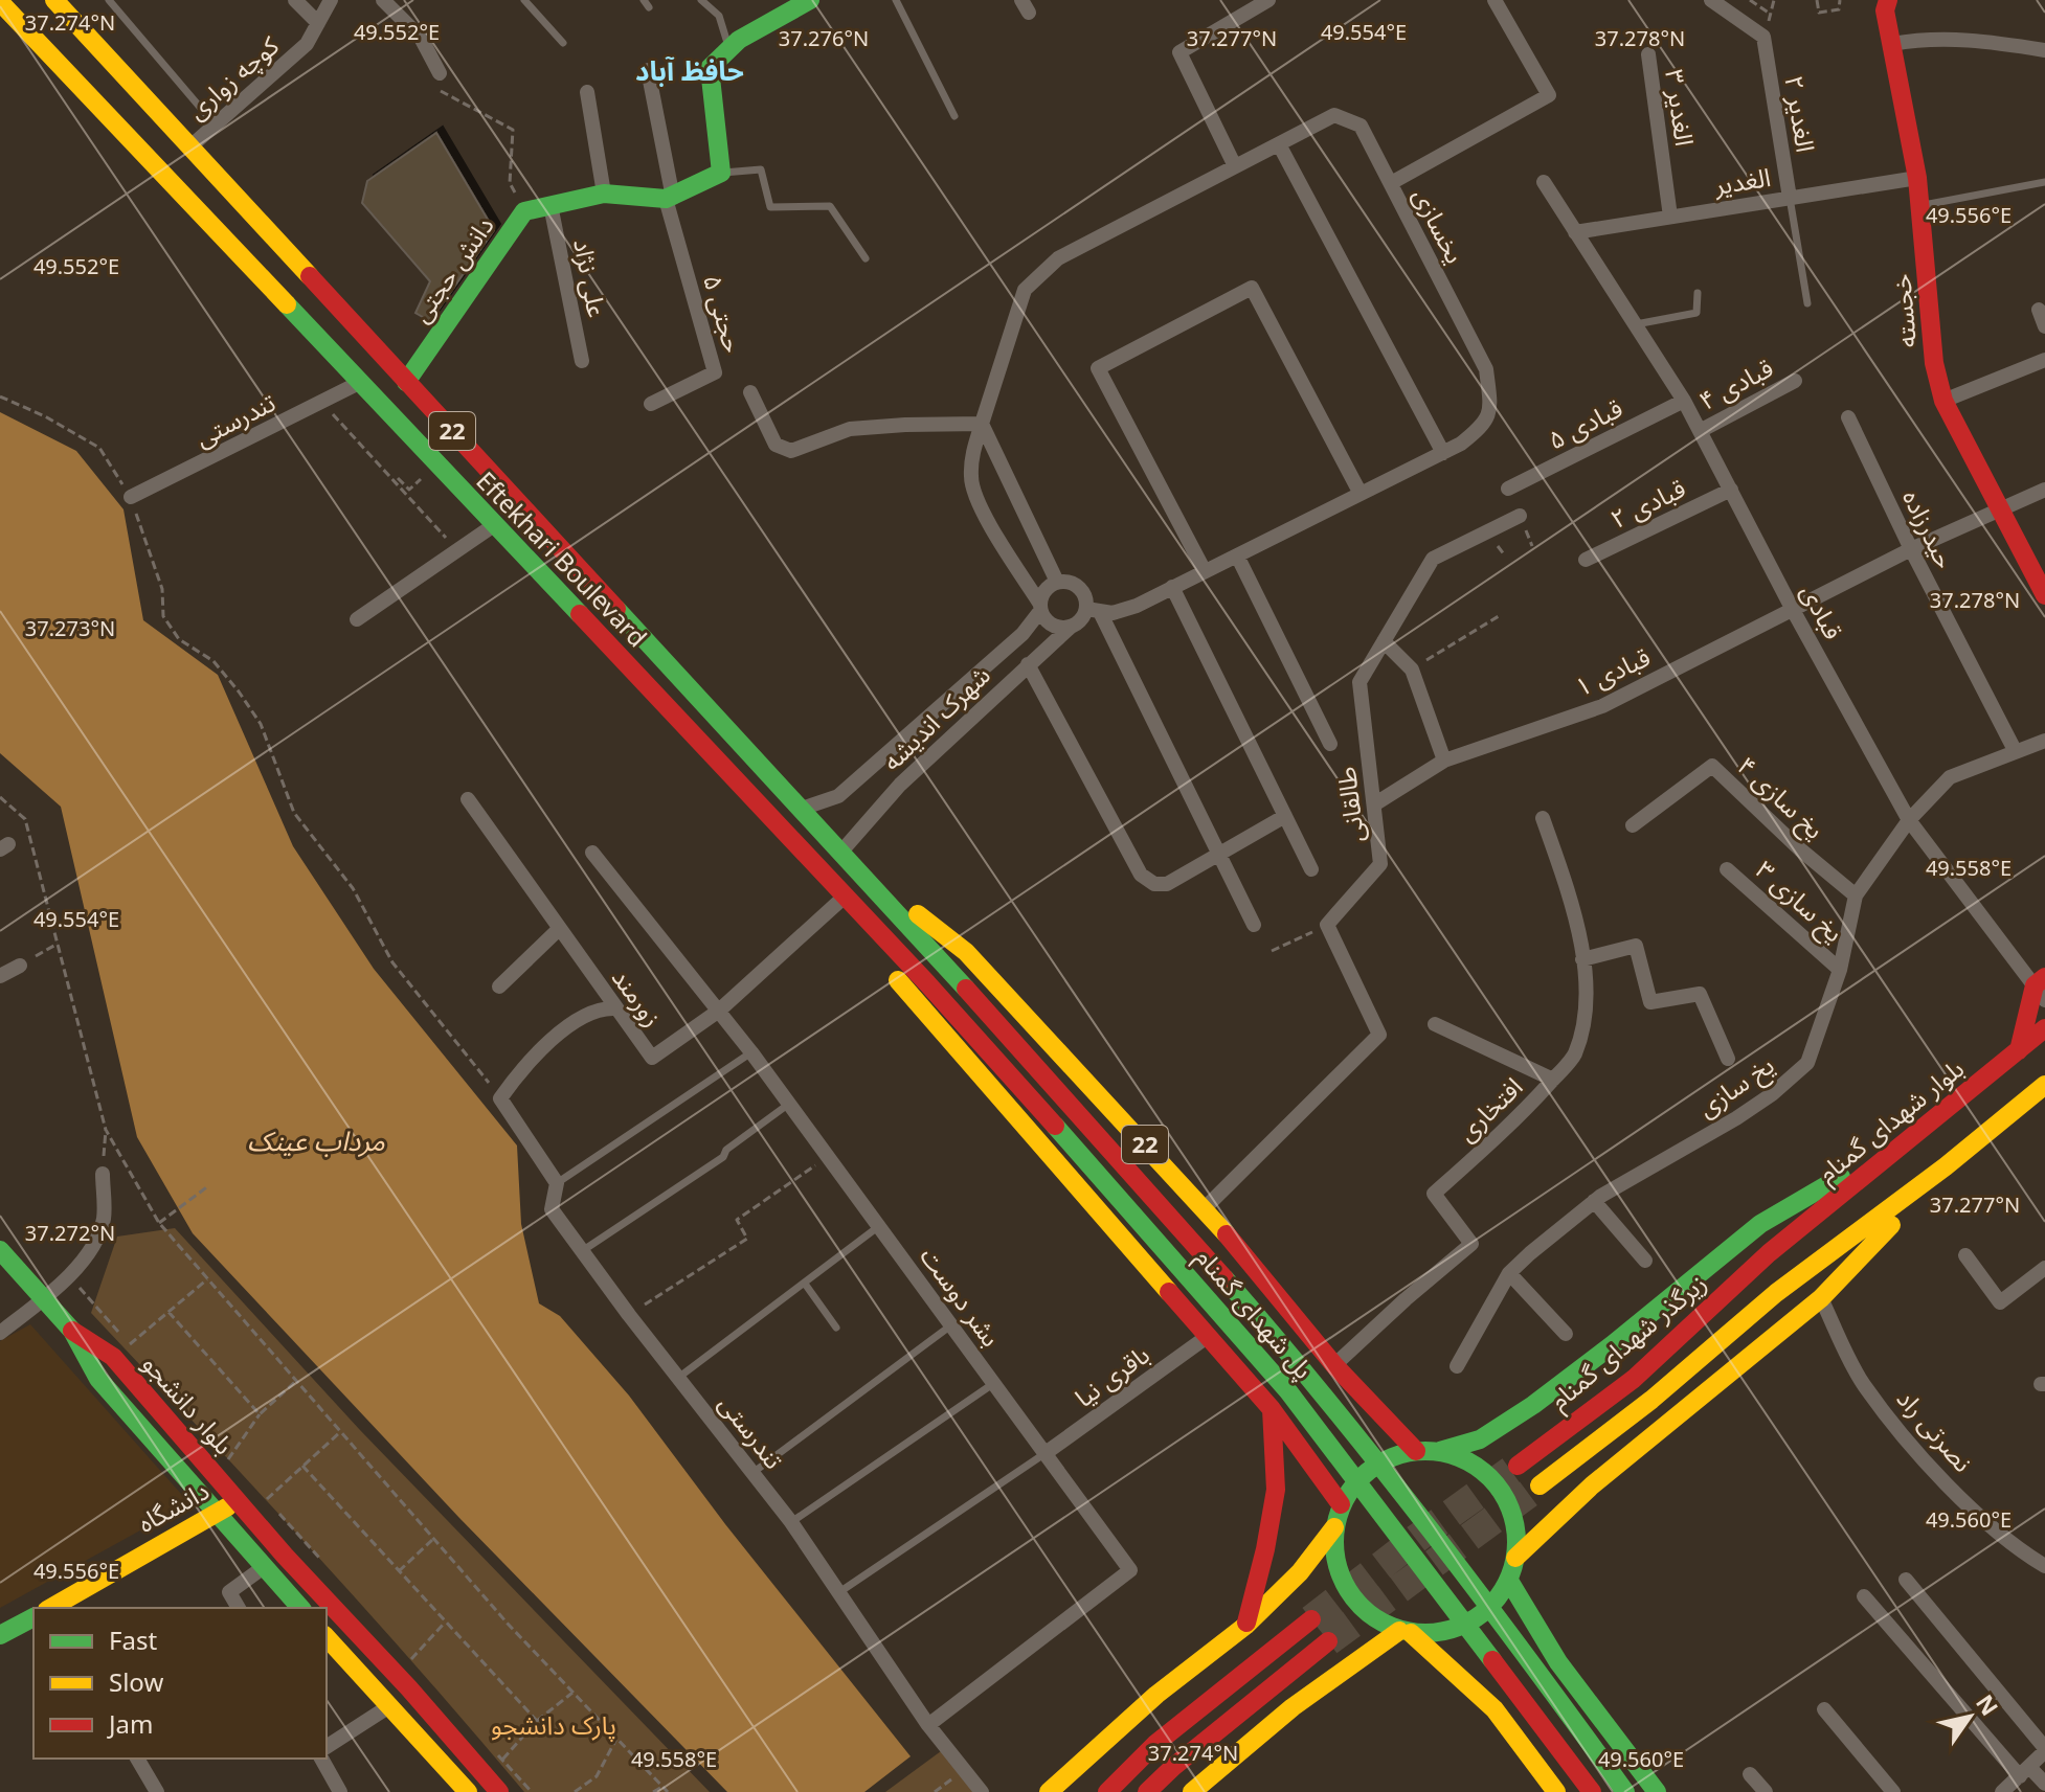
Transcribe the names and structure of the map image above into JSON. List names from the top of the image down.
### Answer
{
  "streets": {
    "main road": [
      "دانش حجتی",
      "خجسته",
      "22",
      "Eftekhari Boulevard",
      "بلوار شهدای گمنام",
      "پل شهدای گمنام",
      "زیرگذر شهدای گمنام",
      "بلوار دانشجو",
      "دانشگاه"
    ],
    "street": [
      "کوچه زواری",
      "الغدیر ۳",
      "الغدیر ۲",
      "الغدیر",
      "یخسازی",
      "علی نژاد",
      "حجتی ۵",
      "قبادی ۴",
      "تندرستی",
      "قبادی ۵",
      "قبادی ۲",
      "حیدرزاده",
      "قبادی",
      "قبادی ۱",
      "شهرک اندیشه",
      "یخ سازی ۴",
      "طالقانی",
      "یخ سازی ۳",
      "زورمند",
      "یخ سازی",
      "افتخاری",
      "بشر دوست",
      "باقری نیا",
      "نصرتی راد"
    ]
  },
  "crossings": [
    ["کوچه زواری", "Eftekhari Boulevard"],
    ["الغدیر ۳", "الغدیر"],
    ["الغدیر ۲", "الغدیر"],
    ["الغدیر", "خجسته"],
    ["الغدیر", "قبادی"],
    ["یخسازی", "شهرک اندیشه"],
    ["دانش حجتی", "علی نژاد"],
    ["دانش حجتی", "حجتی ۵"],
    ["دانش حجتی", "Eftekhari Boulevard"],
    ["خجسته", "قبادی ۱"],
    ["قبادی ۴", "قبادی"],
    ["تندرستی", "Eftekhari Boulevard"],
    ["تندرستی", "بشر دوست"],
    ["قبادی ۵", "قبادی"],
    ["22", "Eftekhari Boulevard"],
    ["22", "شهرک اندیشه"],
    ["22", "زورمند"],
    ["22", "افتخاری"],
    ["22", "پل شهدای گمنام"],
    ["22", "باقری نیا"],
    ["قبادی ۲", "قبادی"],
    ["حیدرزاده", "قبادی ۱"],
    ["حیدرزاده", "یخ سازی"],
    ["Eftekhari Boulevard", "شهرک اندیشه"],
    ["Eftekhari Boulevard", "زورمند"],
    ["Eftekhari Boulevard", "پل شهدای گمنام"],
    ["قبادی", "قبادی ۱"],
    ["قبادی", "یخ سازی"],
    ["قبادی ۱", "طالقانی"],
    ["شهرک اندیشه", "پل شهدای گمنام"],
    ["یخ سازی ۴", "یخ سازی"],
    ["یخ سازی ۳", "یخ سازی"],
    ["زورمند", "بشر دوست"],
    ["زورمند", "پل شهدای گمنام"],
    ["بلوار شهدای گمنام", "زیرگذر شهدای گمنام"],
    ["بشر دوست", "باقری نیا"],
    ["بلوار دانشجو", "دانشگاه"]
  ],
  "districts": ["حافظ آباد"],
  "water": ["مرداب عینک"],
  "parks": ["پارک دانشجو"],
  "legend": ["Fast", "Slow", "Jam"],
  "north": "top right",
  "coordinates": [
    "37.274°N",
    "49.554°E",
    "49.552°E",
    "37.276°N",
    "37.277°N",
    "37.278°N",
    "49.556°E",
    "37.273°N",
    "49.558°E",
    "37.272°N",
    "49.560°E"
  ]
}
